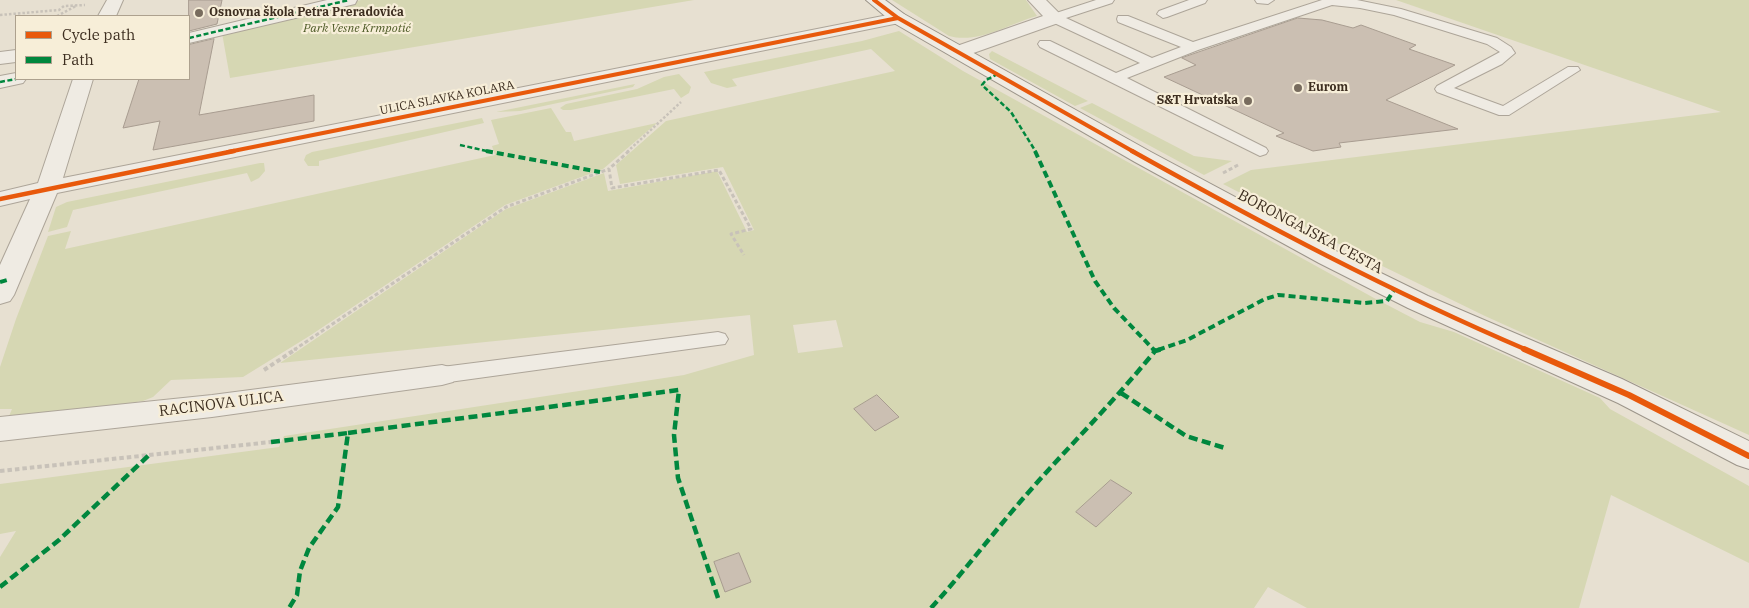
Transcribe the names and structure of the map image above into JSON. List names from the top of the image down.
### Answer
{
  "streets": {
    "street": ["ULICA SLAVKA KOLARA", "BORONGAJSKA CESTA", "RACINOVA ULICA"]
  },
  "crossings": [
    ["ULICA SLAVKA KOLARA", "BORONGAJSKA CESTA"]
  ],
  "parks": ["Park Vesne Krmpotić"],
  "places": ["Osnovna škola Petra Preradovića", "Eurom", "S&T Hrvatska"],
  "legend": ["Cycle path", "Path"]
}
